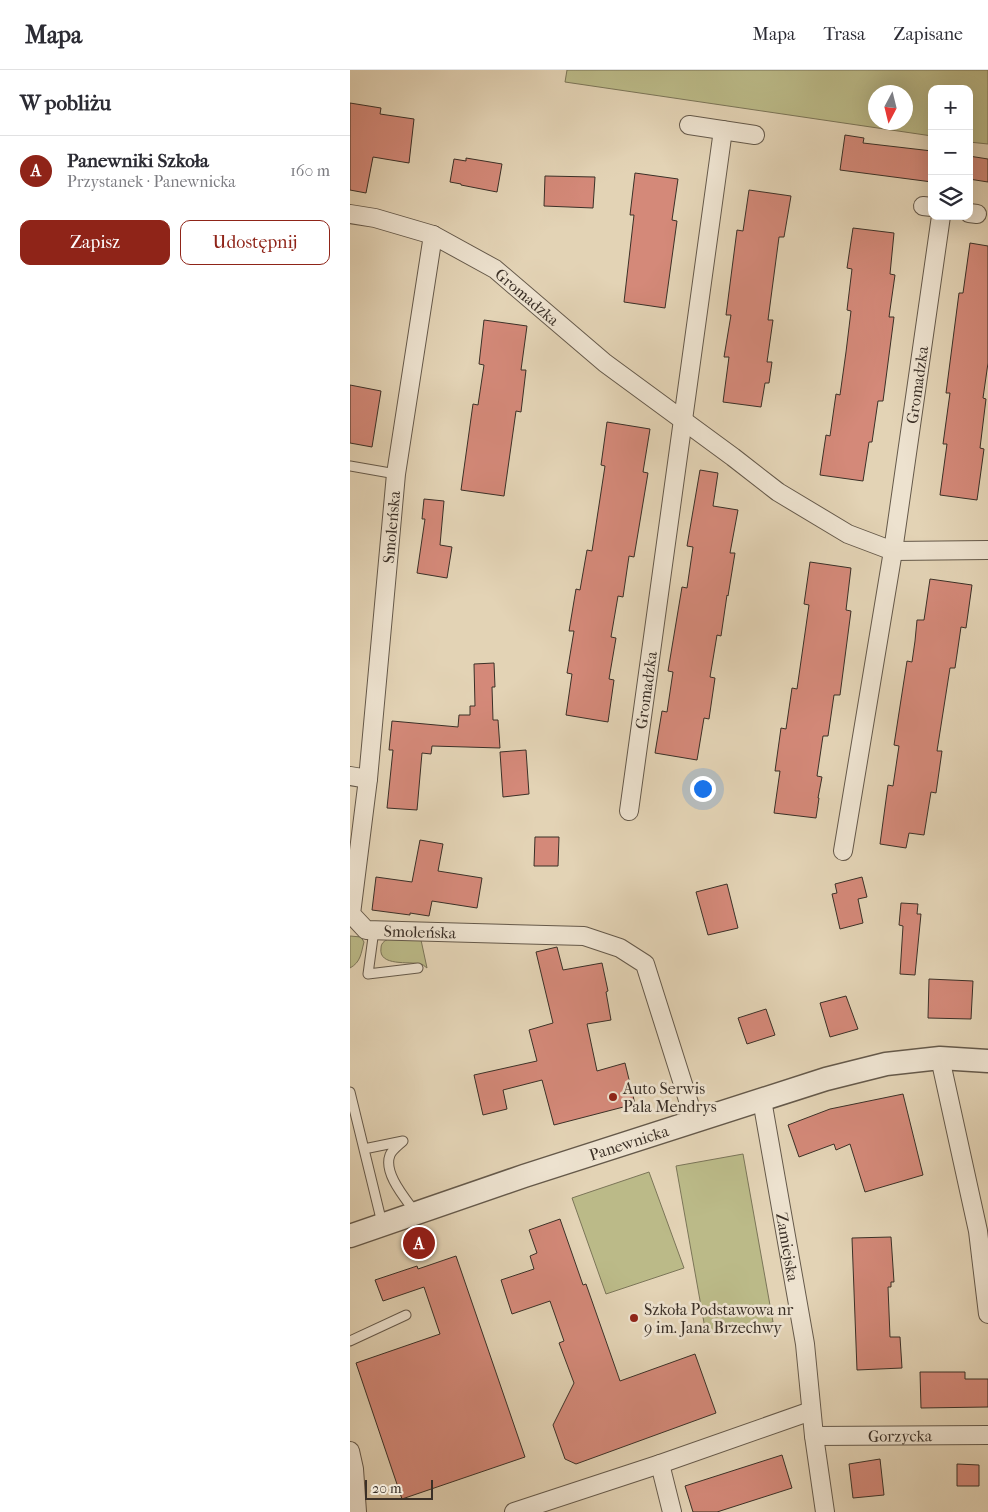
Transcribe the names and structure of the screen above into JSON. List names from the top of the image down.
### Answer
{
  "streets": {
    "street": [
      "Gromadzka",
      "Smoleńska",
      "Panewnicka",
      "Zamiejska",
      "Gorzycka"
    ]
  },
  "crossings": [
    ["Gromadzka", "Smoleńska"],
    ["Smoleńska", "Panewnicka"],
    ["Panewnicka", "Zamiejska"],
    ["Zamiejska", "Gorzycka"]
  ],
  "places": ["Auto Serwis Pala Mendrys", "Szkoła Podstawowa nr 9 im. Jana Brzechwy"],
  "scale_bar": "20 m",
  "north": "bottom",
  "page": {
    "header": "Mapa",
    "nav": ["Mapa", "Trasa", "Zapisane"],
    "heading": "W pobliżu",
    "map_buttons": ["+", "−"],
    "list": [
      {
        "mark": "A",
        "name": "Panewniki Szkoła",
        "note": "Przystanek · Panewnicka",
        "value": "160 m"
      }
    ],
    "buttons": ["Zapisz", "Udostępnij"],
    "pins": "A",
    "scale": "20 m"
  }
}
